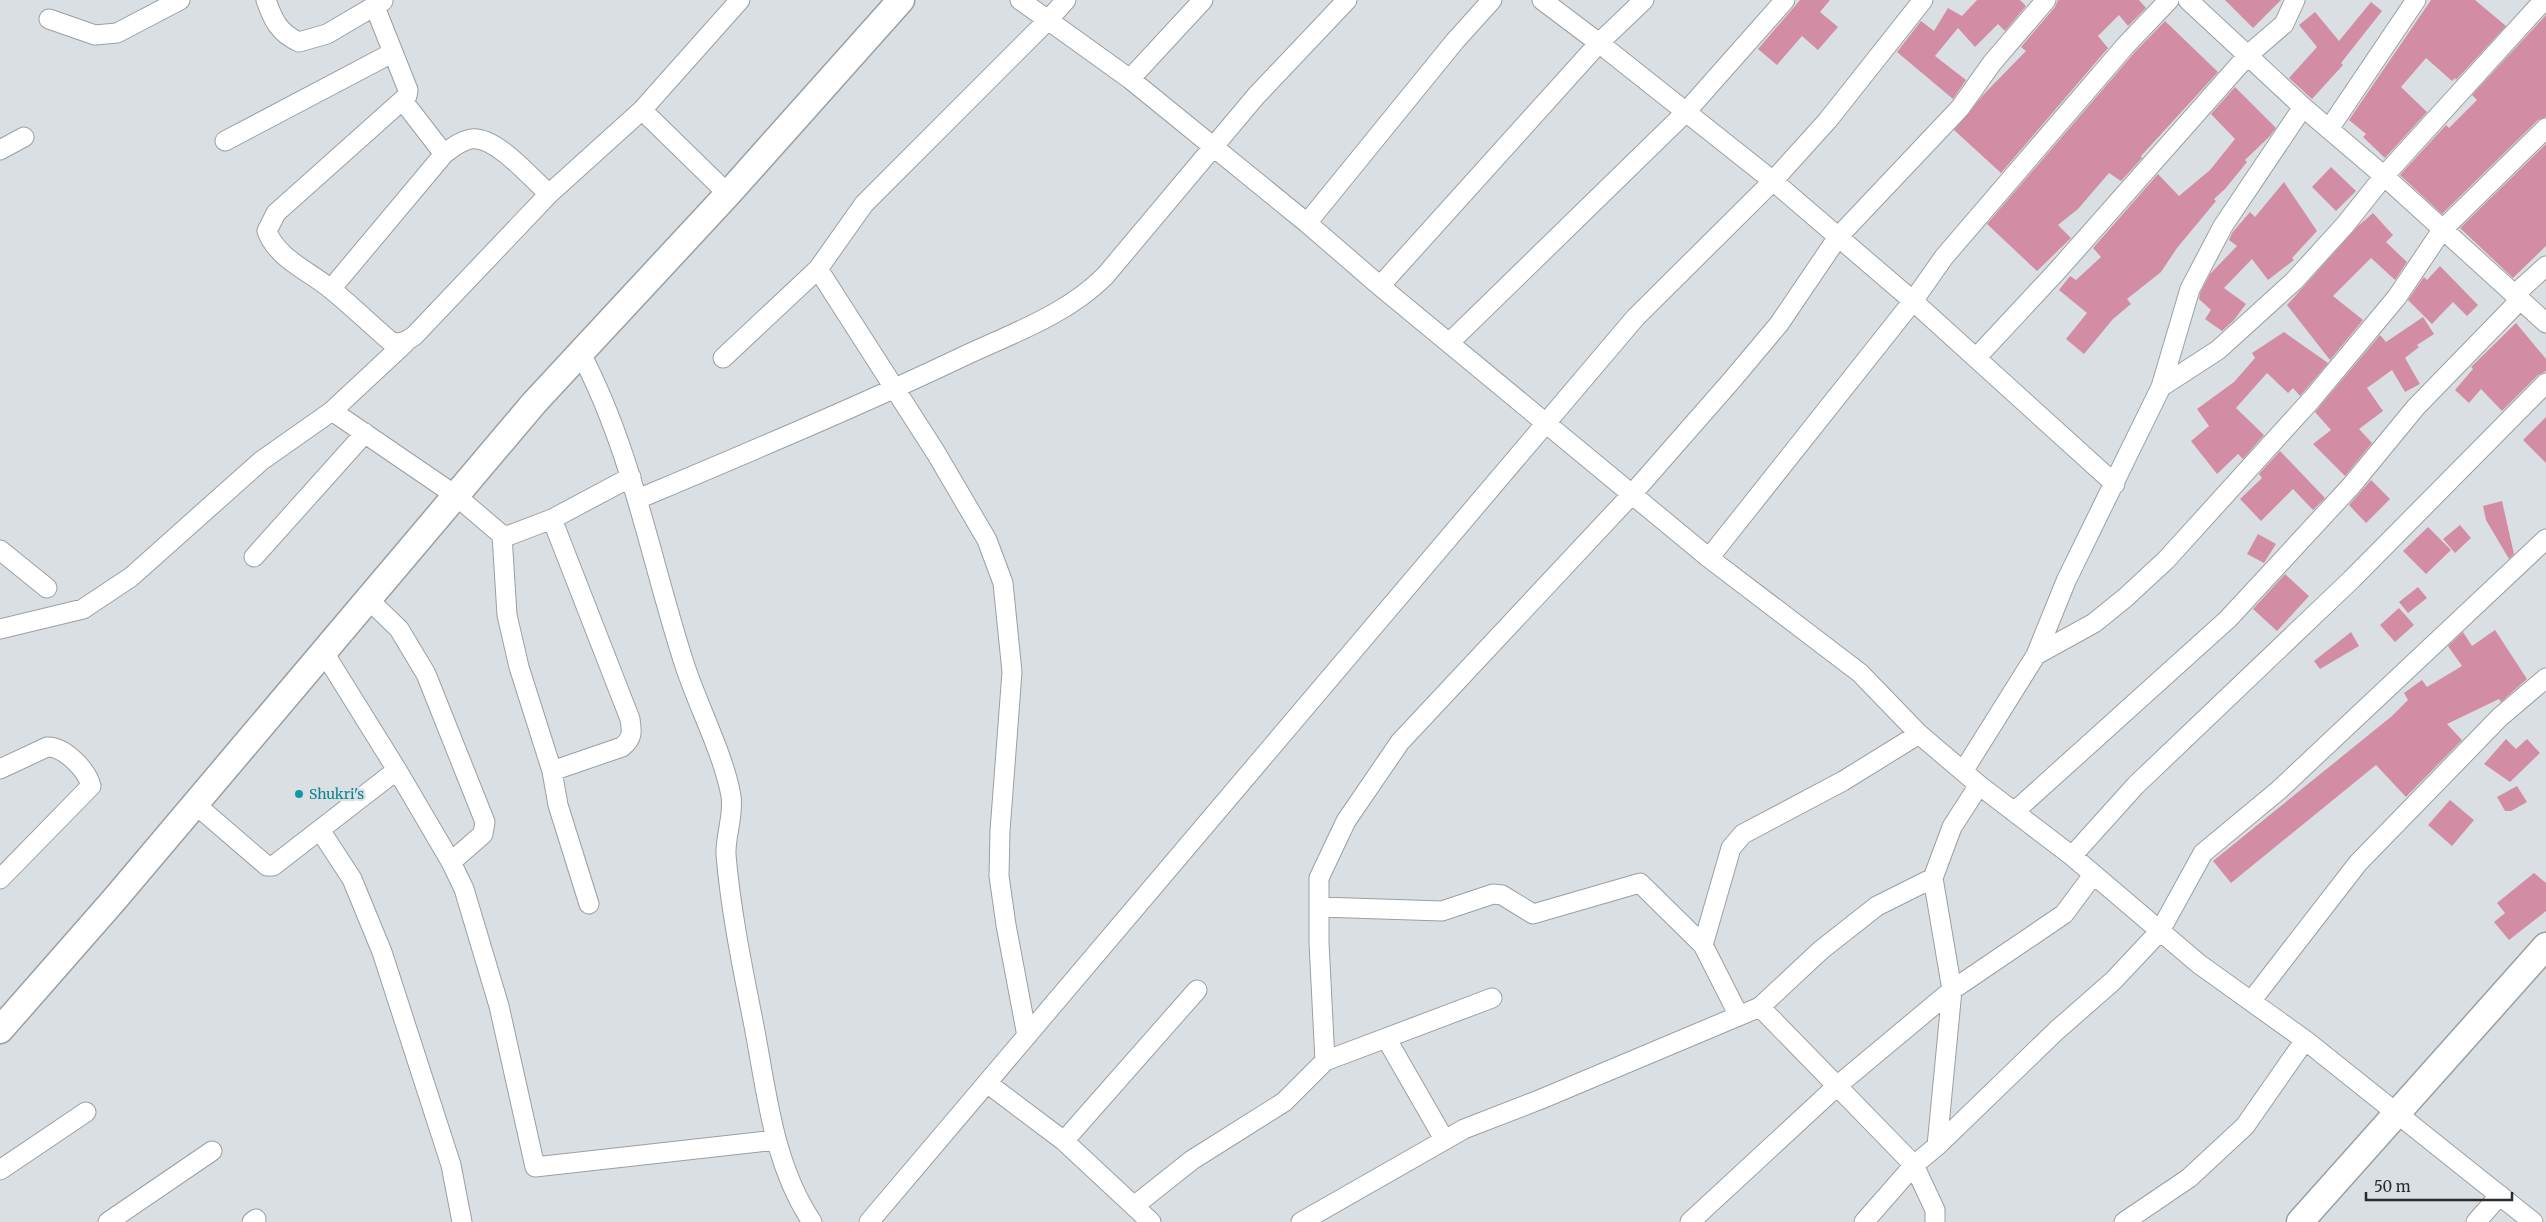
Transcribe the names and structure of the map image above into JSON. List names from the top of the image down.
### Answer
{
  "places": ["Shukri's"],
  "scale_bar": "50 m"
}
